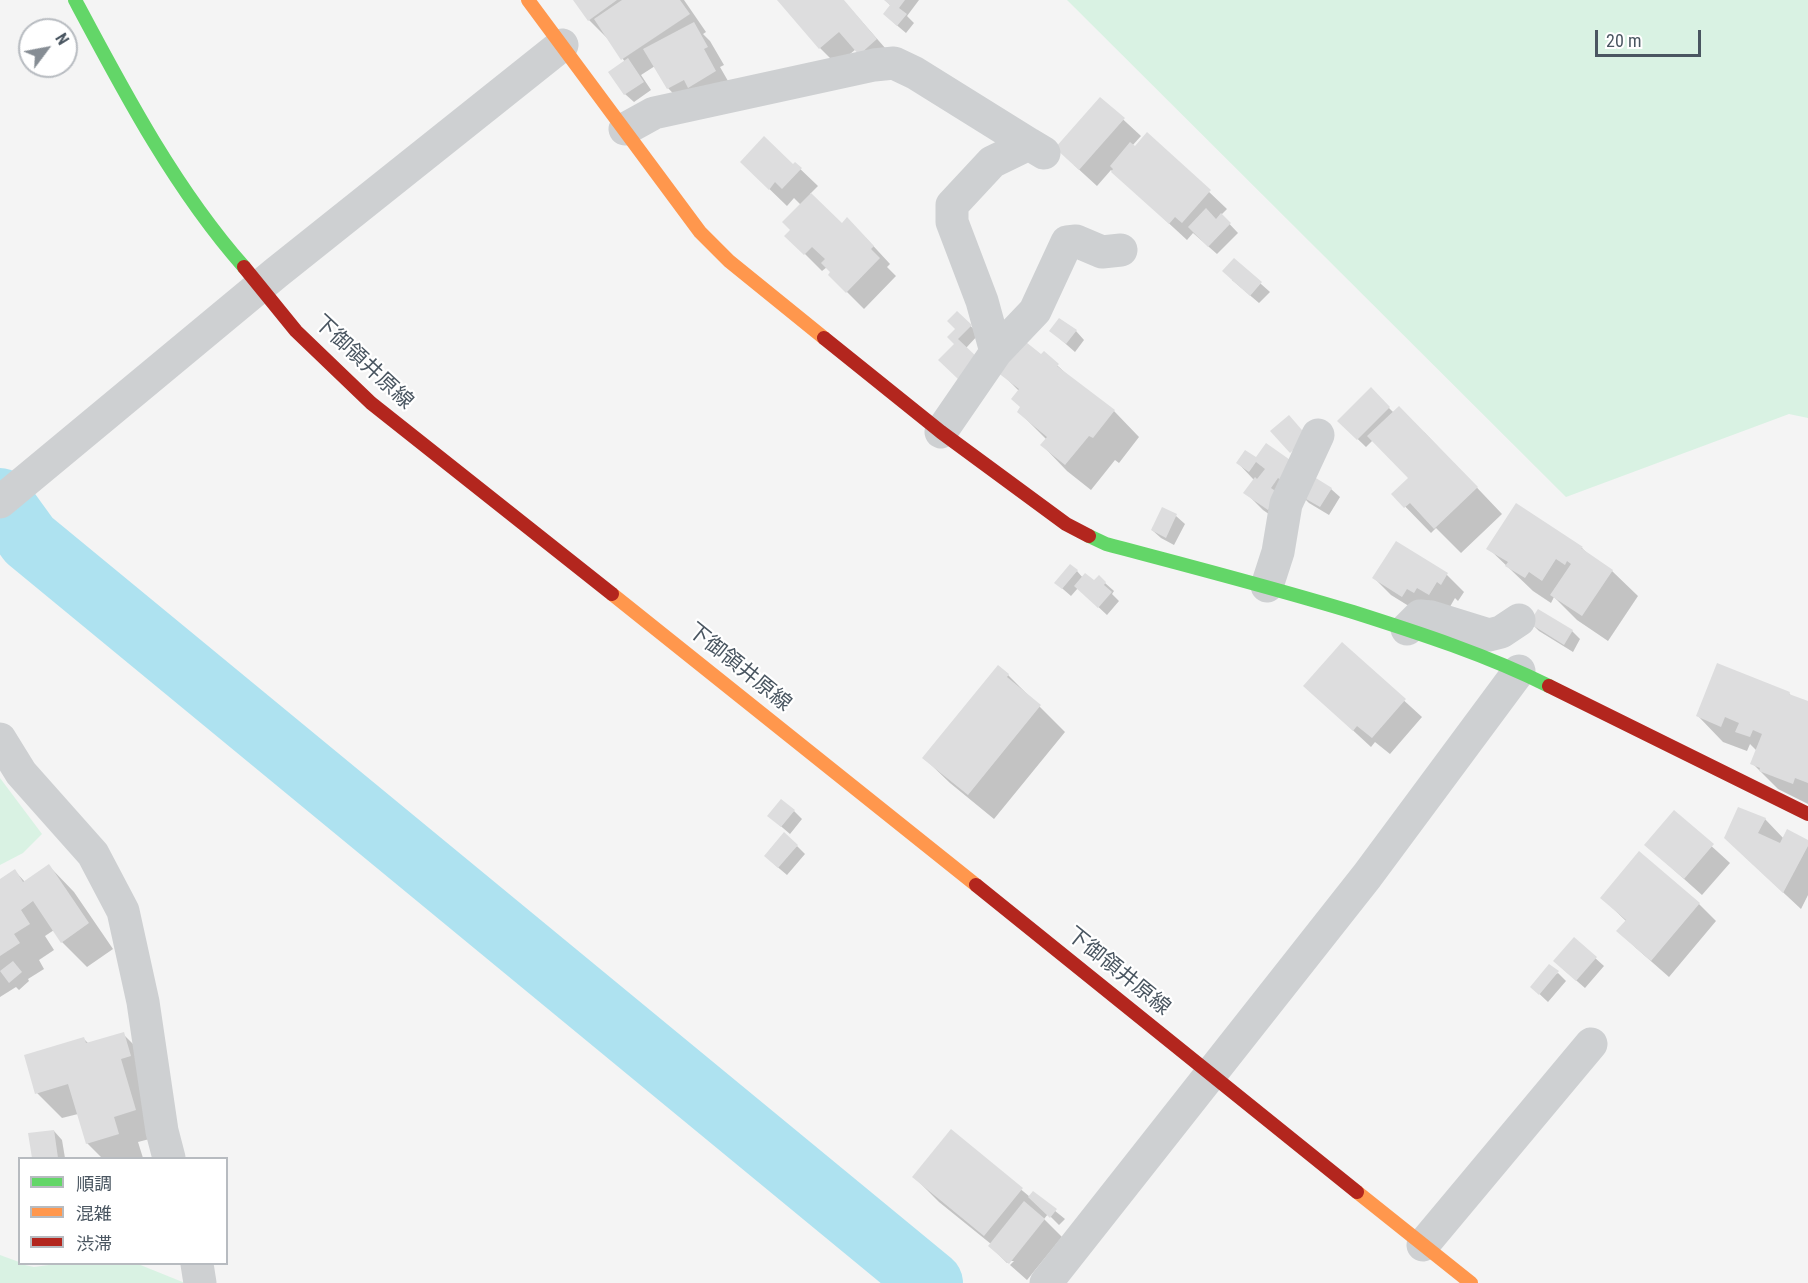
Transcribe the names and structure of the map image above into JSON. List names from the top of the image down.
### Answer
{
  "streets": {
    "main road": ["下御領井原線"]
  },
  "legend": ["順調", "混雑", "渋滞"],
  "scale_bar": "20 m",
  "north": "top right"
}
